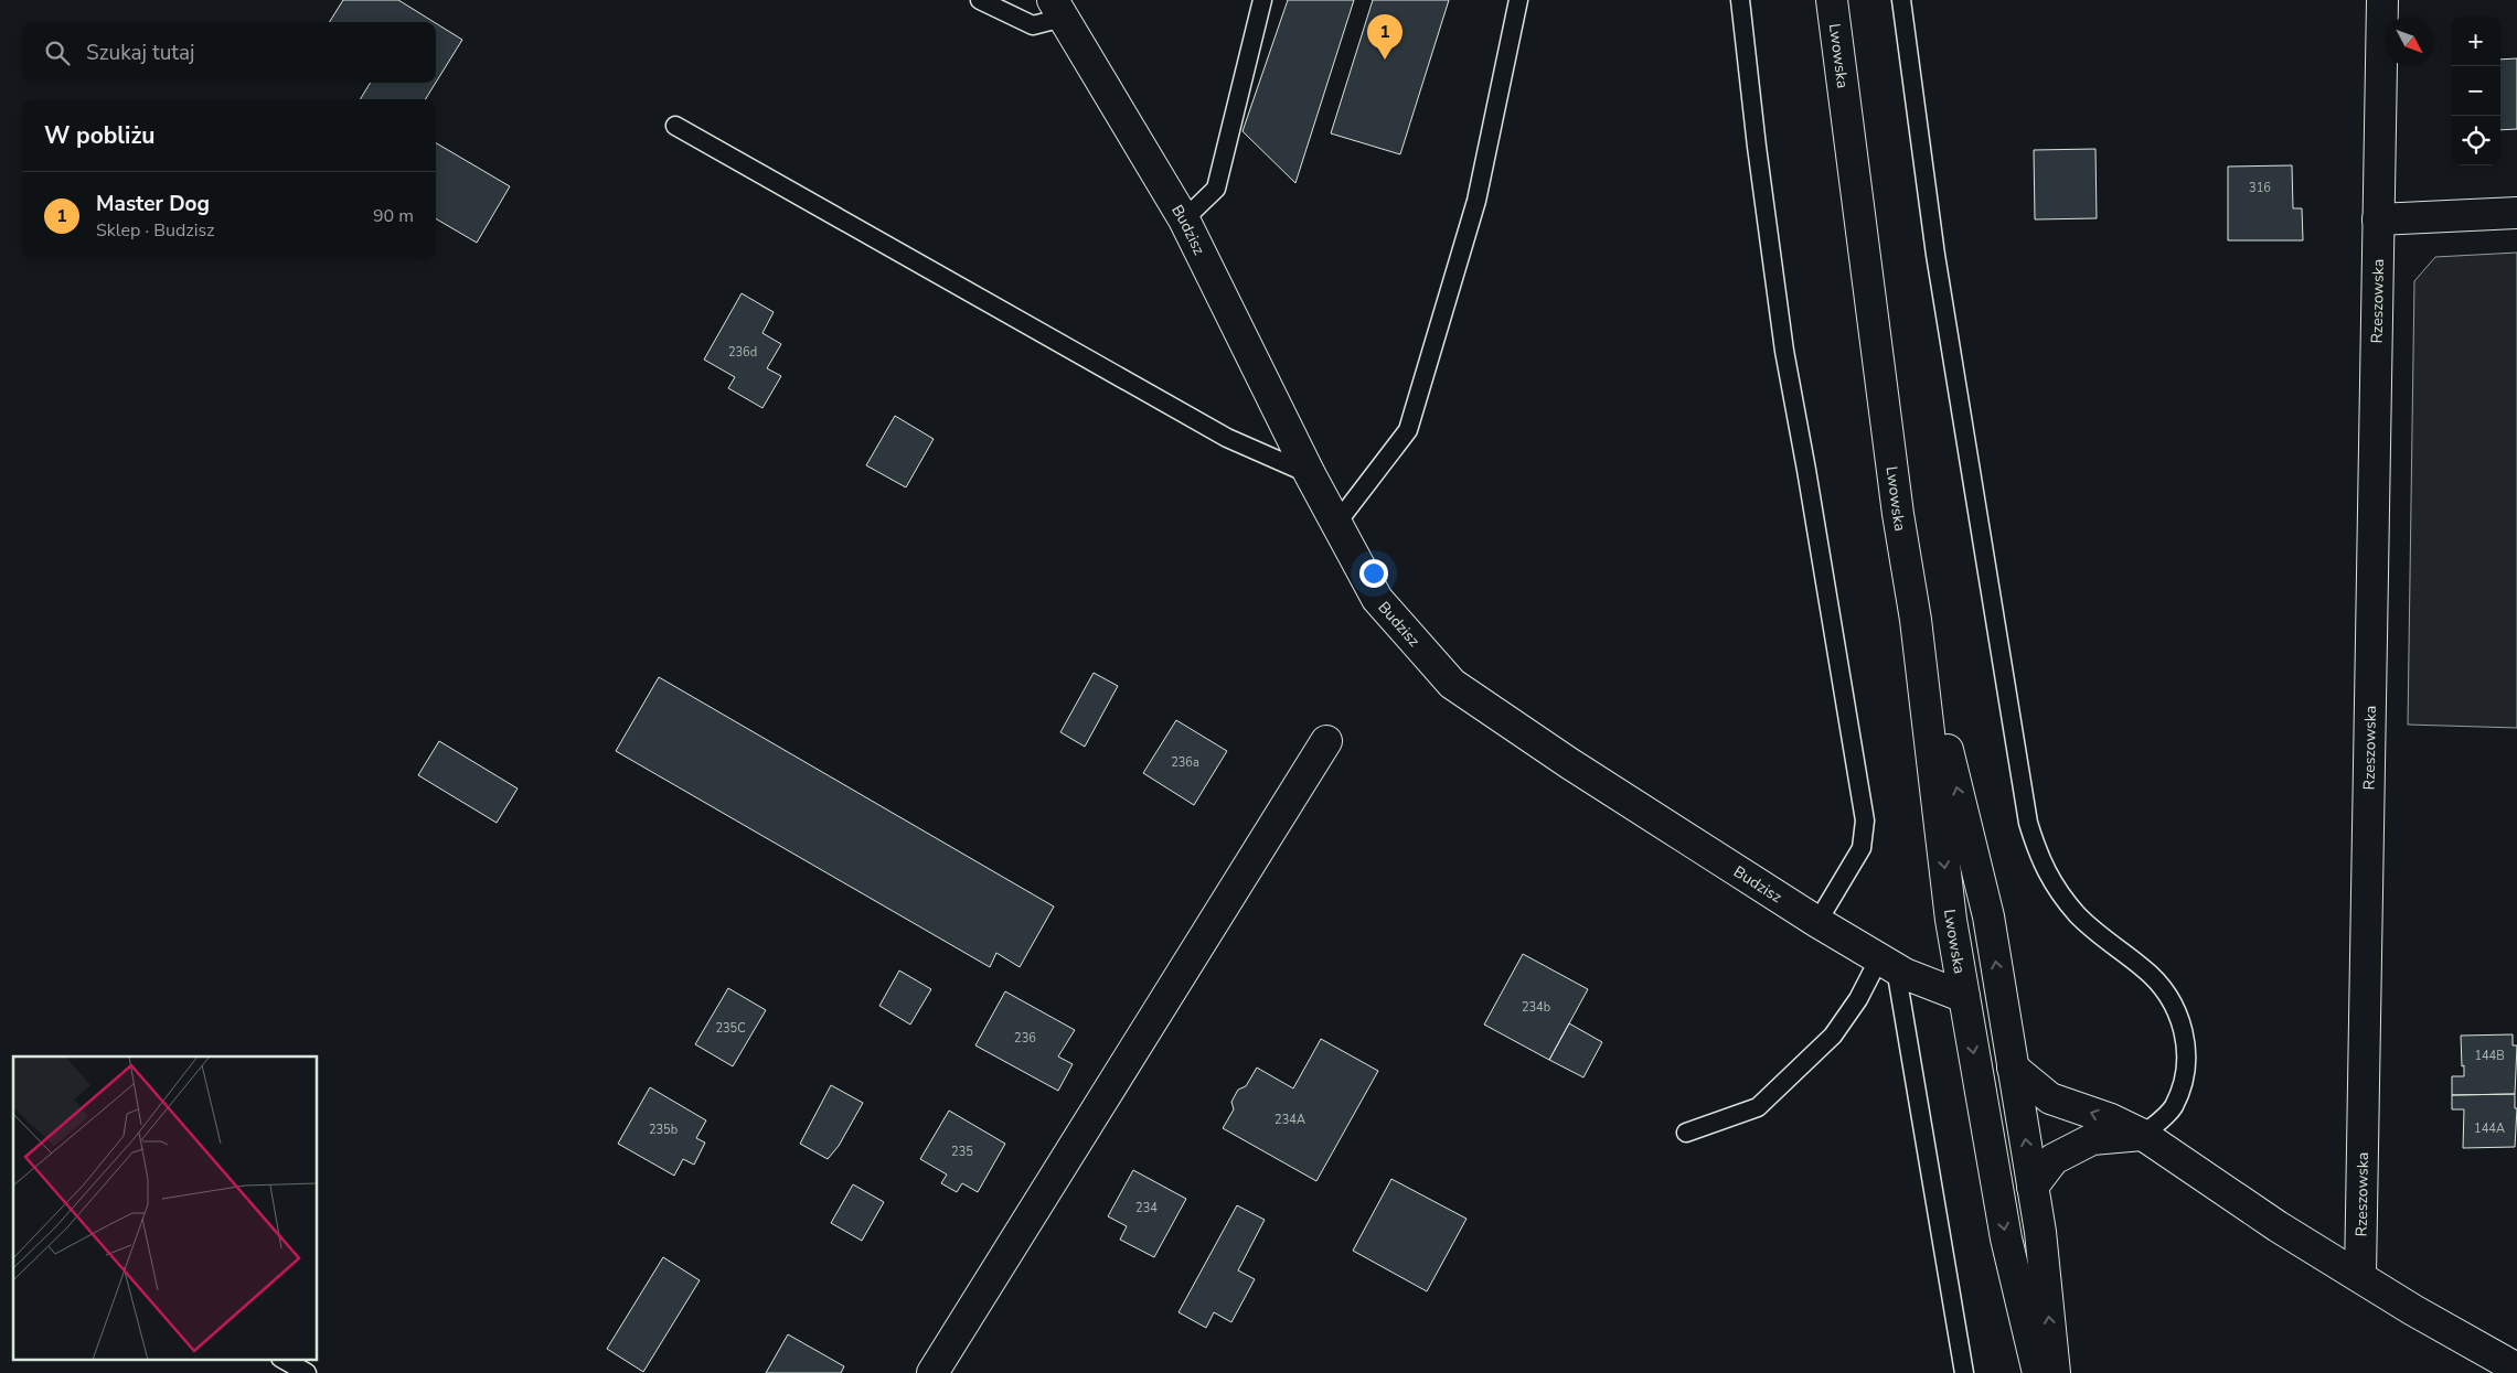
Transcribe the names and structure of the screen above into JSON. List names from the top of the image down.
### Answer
{
  "streets": {
    "street": ["Lwowska", "Budzisz", "Rzeszowska"]
  },
  "crossings": [
    ["Lwowska", "Budzisz"]
  ],
  "house_numbers": [
    "316",
    "236d",
    "236a",
    "234b",
    "235C",
    "236",
    "144B",
    "234A",
    "144A",
    "235b",
    "235",
    "234"
  ],
  "north": "bottom right",
  "page": {
    "pins": "1",
    "map_buttons": ["+", "−"],
    "search": "Szukaj tutaj",
    "heading": "W pobliżu",
    "list": [
      {
        "mark": "1",
        "name": "Master Dog",
        "note": "Sklep · Budzisz",
        "value": "90 m"
      }
    ]
  }
}
